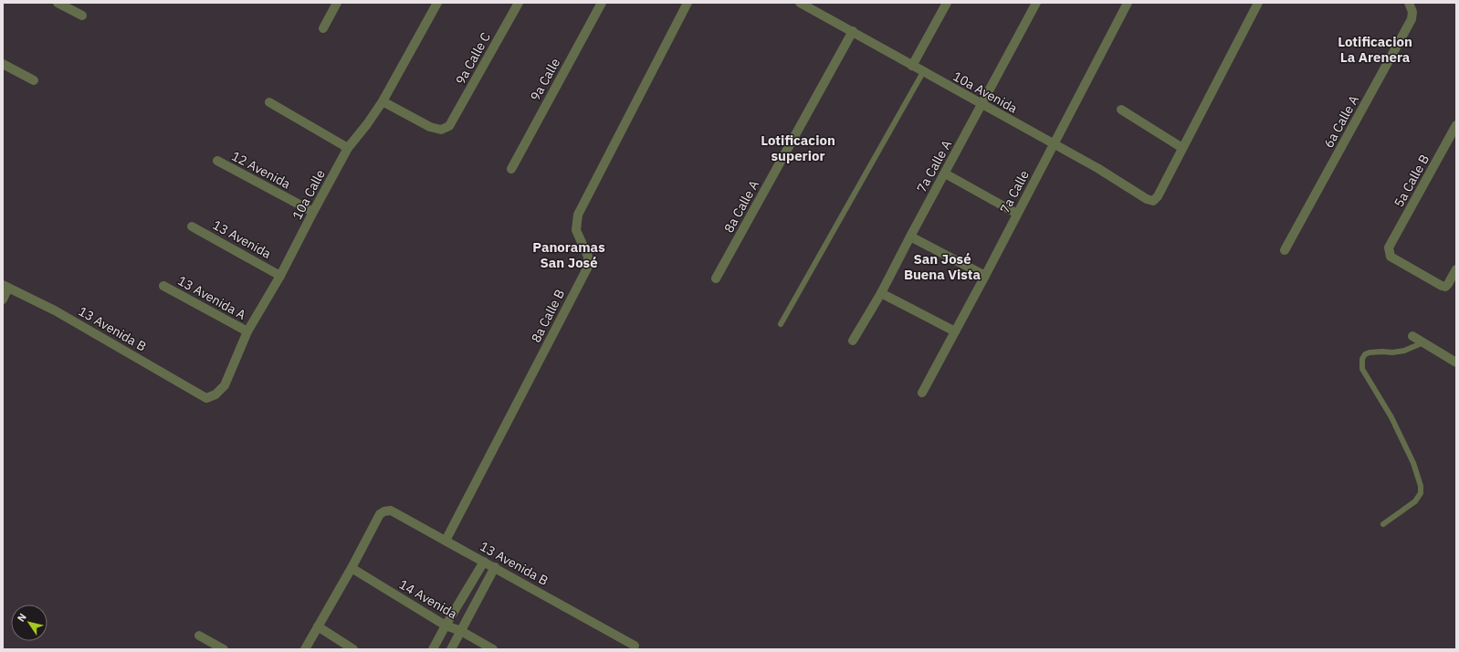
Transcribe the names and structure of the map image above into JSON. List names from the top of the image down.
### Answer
{
  "streets": {
    "street": [
      "9a Calle C",
      "9a Calle",
      "10a Avenida",
      "6a Calle A",
      "7a Calle A",
      "12 Avenida",
      "5a Calle B",
      "7a Calle",
      "10a Calle",
      "8a Calle A",
      "13 Avenida",
      "13 Avenida A",
      "8a Calle B",
      "13 Avenida B",
      "14 Avenida"
    ]
  },
  "crossings": [
    ["9a Calle C", "10a Calle"],
    ["10a Avenida", "7a Calle A"],
    ["10a Avenida", "7a Calle"],
    ["10a Avenida", "8a Calle A"],
    ["12 Avenida", "10a Calle"],
    ["10a Calle", "13 Avenida"],
    ["10a Calle", "13 Avenida A"],
    ["10a Calle", "13 Avenida B"],
    ["8a Calle B", "13 Avenida B"],
    ["13 Avenida B", "14 Avenida"]
  ],
  "districts": [
    "Lotificacion La Arenera",
    "Lotificacion superior",
    "Panoramas San José",
    "San José Buena Vista"
  ],
  "north": "top left"
}
